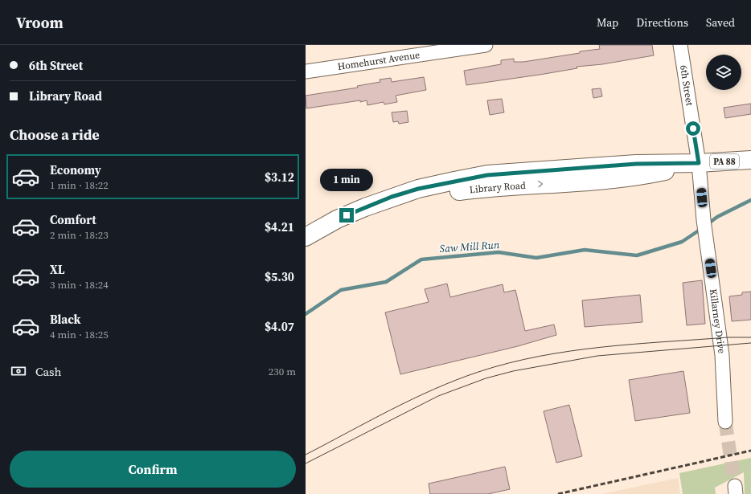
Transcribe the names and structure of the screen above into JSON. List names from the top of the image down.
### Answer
{
  "streets": {
    "main road": ["PA 88", "Library Road"],
    "street": ["Homehurst Avenue", "6th Street", "Killarney Drive"]
  },
  "crossings": [
    ["6th Street", "Library Road"],
    ["6th Street", "Killarney Drive"],
    ["Library Road", "Killarney Drive"]
  ],
  "water": ["Saw Mill Run"],
  "page": {
    "header": "Vroom",
    "nav": ["Map", "Directions", "Saved"],
    "banner": ["6th Street", "Library Road"],
    "heading": "Choose a ride",
    "list": [
      {
        "name": "Economy",
        "note": "1 min · 18:22",
        "value": "$3.12"
      },
      {
        "name": "Comfort",
        "note": "2 min · 18:23",
        "value": "$4.21"
      },
      {
        "name": "XL",
        "note": "3 min · 18:24",
        "value": "$5.30"
      },
      {
        "name": "Black",
        "note": "4 min · 18:25",
        "value": "$4.07"
      }
    ],
    "bubble": "1 min",
    "pay": ["Cash", "230 m"],
    "buttons": "Confirm"
  }
}
